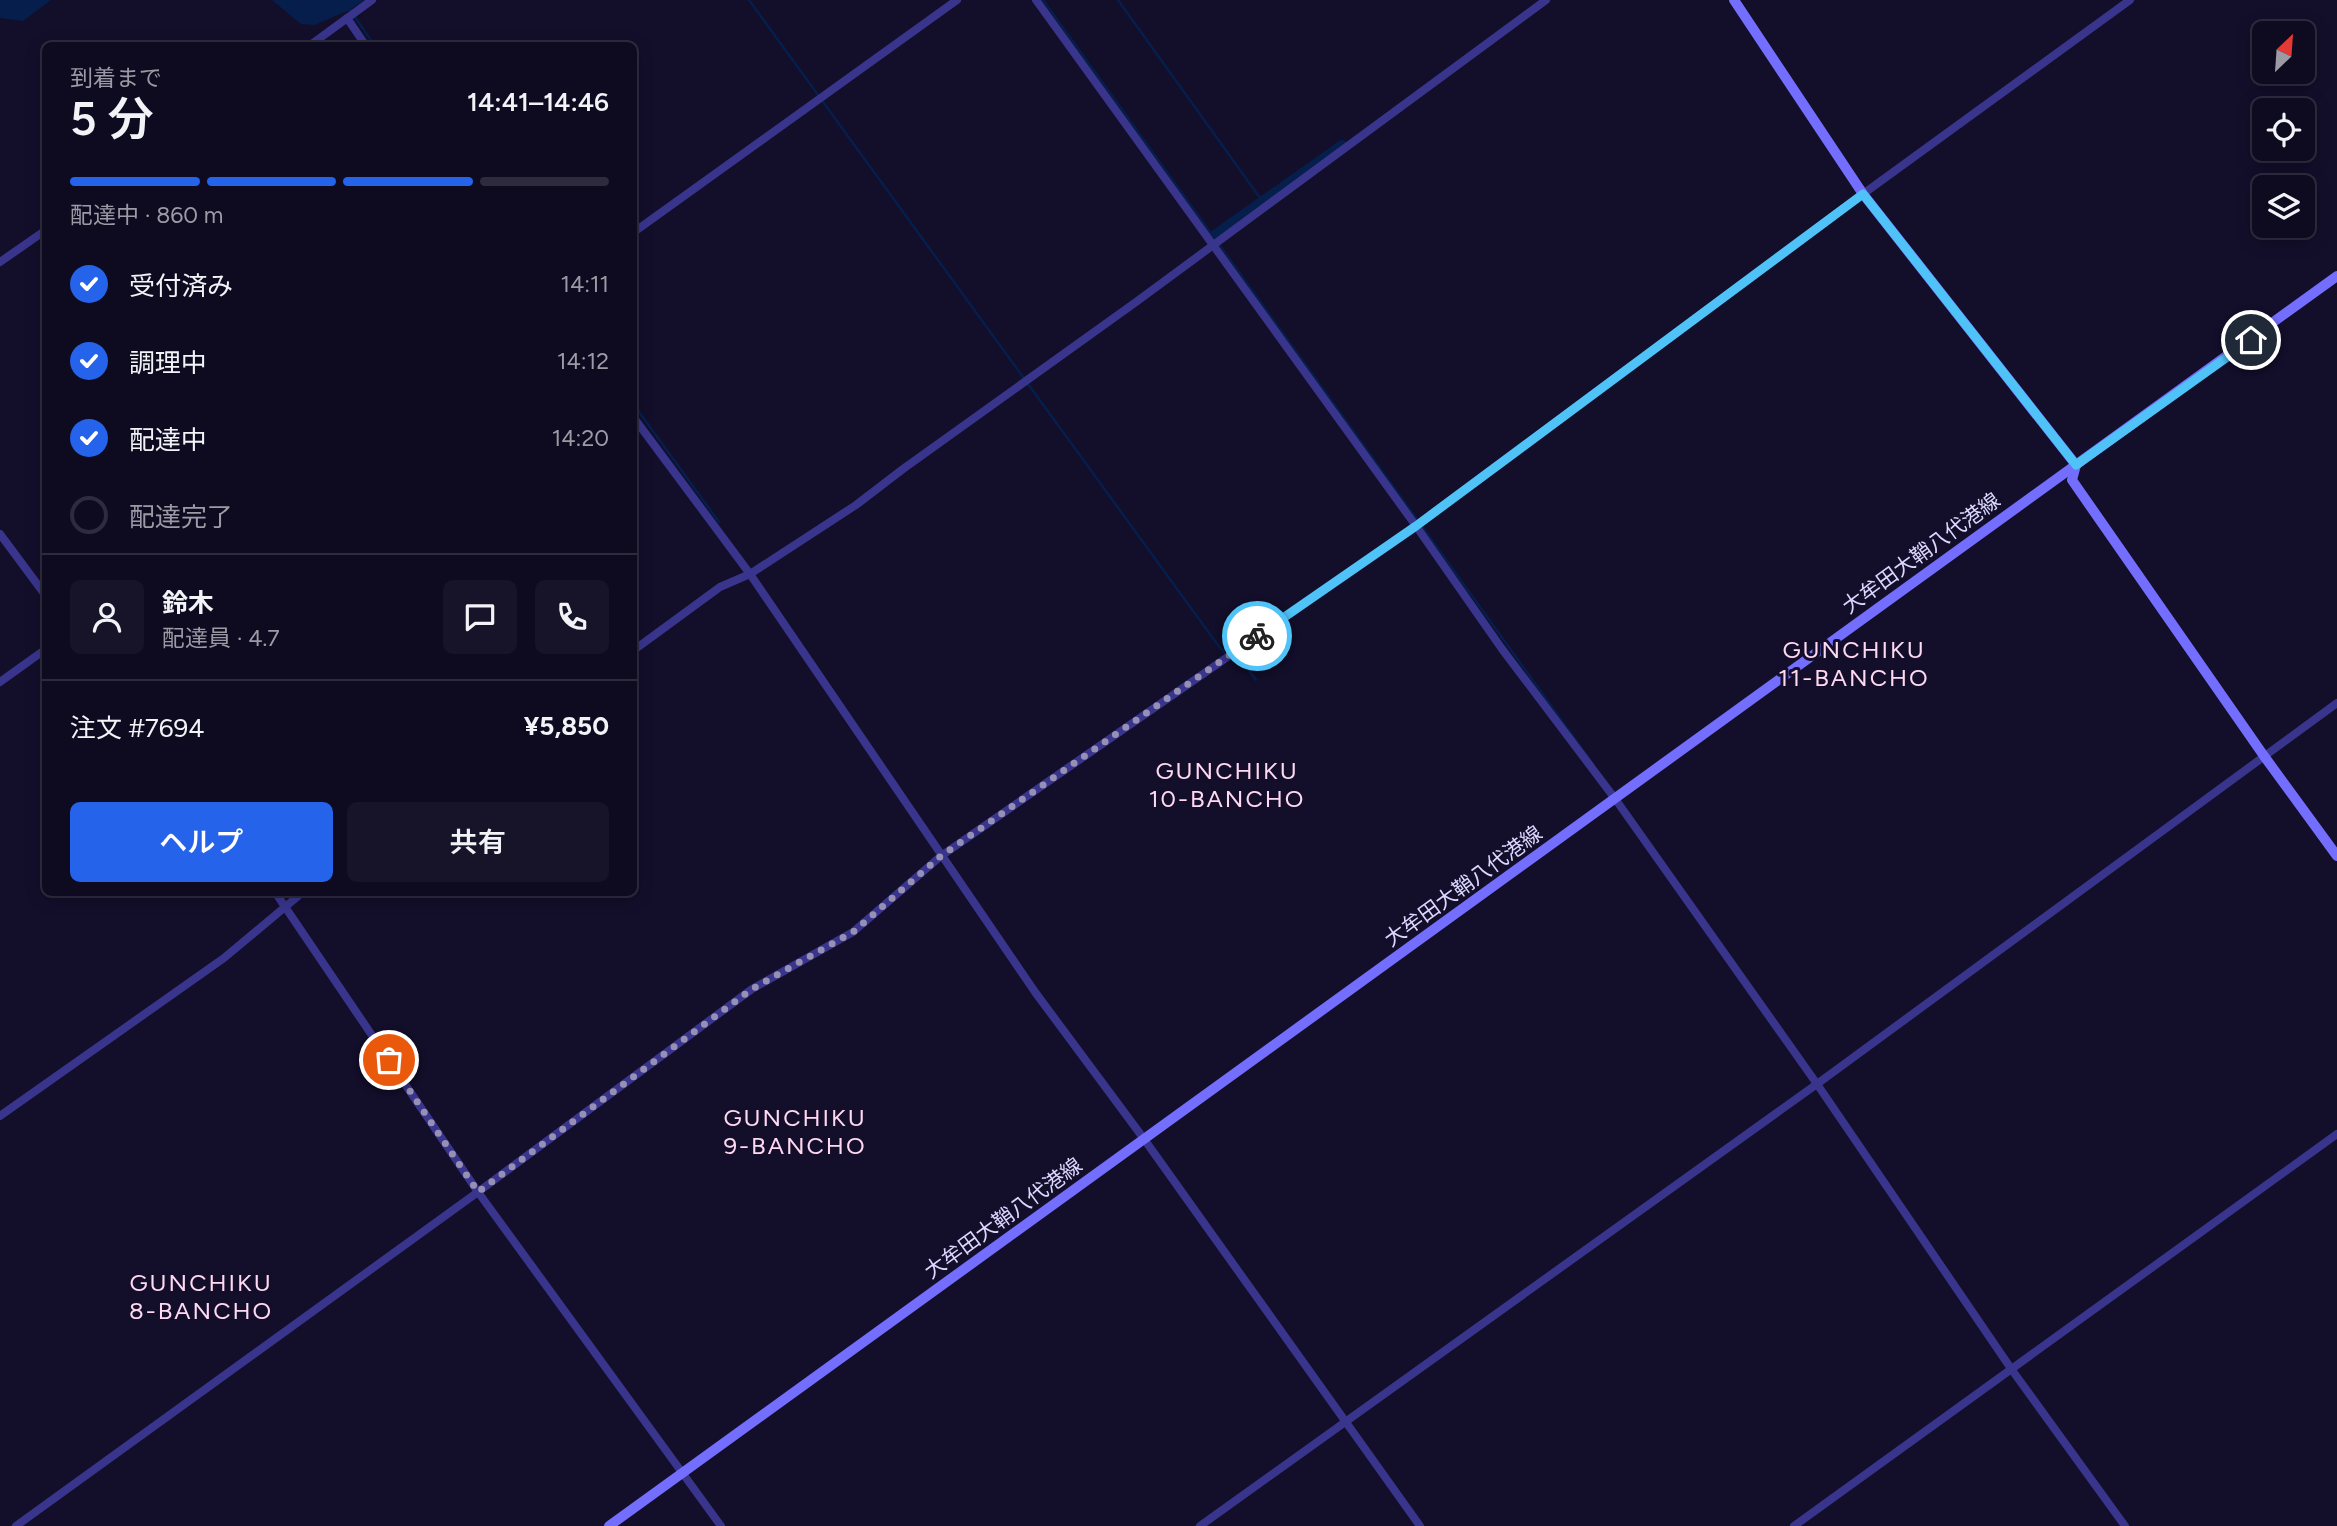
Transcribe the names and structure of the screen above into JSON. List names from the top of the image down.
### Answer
{
  "streets": {
    "main road": ["大牟田大鞘八代港線"]
  },
  "districts": [
    "GUNCHIKU 11-BANCHO",
    "GUNCHIKU 10-BANCHO",
    "GUNCHIKU 9-BANCHO",
    "GUNCHIKU 8-BANCHO"
  ],
  "north": "top right",
  "page": {
    "heading": ["5 分", "到着まで", "14:41–14:46"],
    "panel": [
      "鈴木",
      "配達員 · 4.7",
      "注文 #7694",
      "¥5,850"
    ],
    "bar": "配達中 · 860 m",
    "list": [
      ["受付済み", "14:11"],
      ["調理中", "14:12"],
      ["配達中", "14:20"],
      "配達完了"
    ],
    "buttons": ["ヘルプ", "共有"]
  }
}
